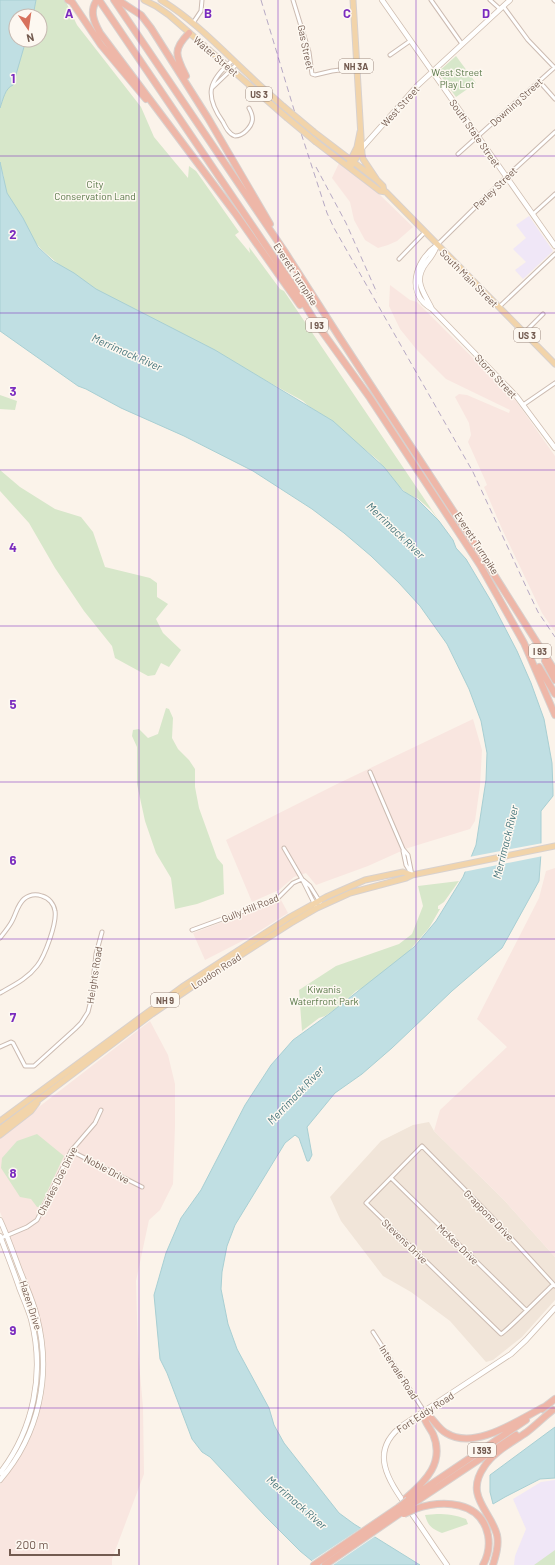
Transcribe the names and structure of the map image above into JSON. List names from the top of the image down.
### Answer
{
  "streets": {
    "highway": ["Everett Turnpike", "I 93", "I 393"],
    "main road": [
      "Water Street",
      "NH 3A",
      "US 3",
      "South Main Street",
      "Loudon Road",
      "NH 9"
    ],
    "street": [
      "Gas Street",
      "Downing Street",
      "West Street",
      "South State Street",
      "Perley Street",
      "Storrs Street",
      "Gully Hill Road",
      "Heights Road",
      "Noble Drive",
      "Charles Doe Drive",
      "Grappone Drive",
      "Stevens Drive",
      "McKee Drive",
      "Hazen Drive",
      "Intervale Road",
      "Fort Eddy Road"
    ]
  },
  "crossings": [
    ["Gas Street", "NH 3A"],
    ["Water Street", "NH 3A"],
    ["Water Street", "South Main Street"],
    ["NH 3A", "West Street"],
    ["NH 3A", "South Main Street"],
    ["Downing Street", "South State Street"],
    ["West Street", "South State Street"],
    ["South State Street", "Perley Street"],
    ["Perley Street", "South Main Street"],
    ["Perley Street", "Storrs Street"],
    ["Everett Turnpike", "I 93"],
    ["South Main Street", "Storrs Street"],
    ["Noble Drive", "Charles Doe Drive"],
    ["Charles Doe Drive", "Hazen Drive"],
    ["Grappone Drive", "Stevens Drive"],
    ["Stevens Drive", "McKee Drive"],
    ["Intervale Road", "Fort Eddy Road"]
  ],
  "water": ["Merrimack River"],
  "parks": ["West Street Play Lot", "City Conservation Land", "Kiwanis Waterfront Park"],
  "scale_bar": "200 m",
  "north": "bottom",
  "grid": {
    "columns": [
      "A",
      "B",
      "C",
      "D"
    ],
    "rows": [
      "1",
      "2",
      "3",
      "4",
      "5",
      "6",
      "7",
      "8",
      "9"
    ]
  }
}
